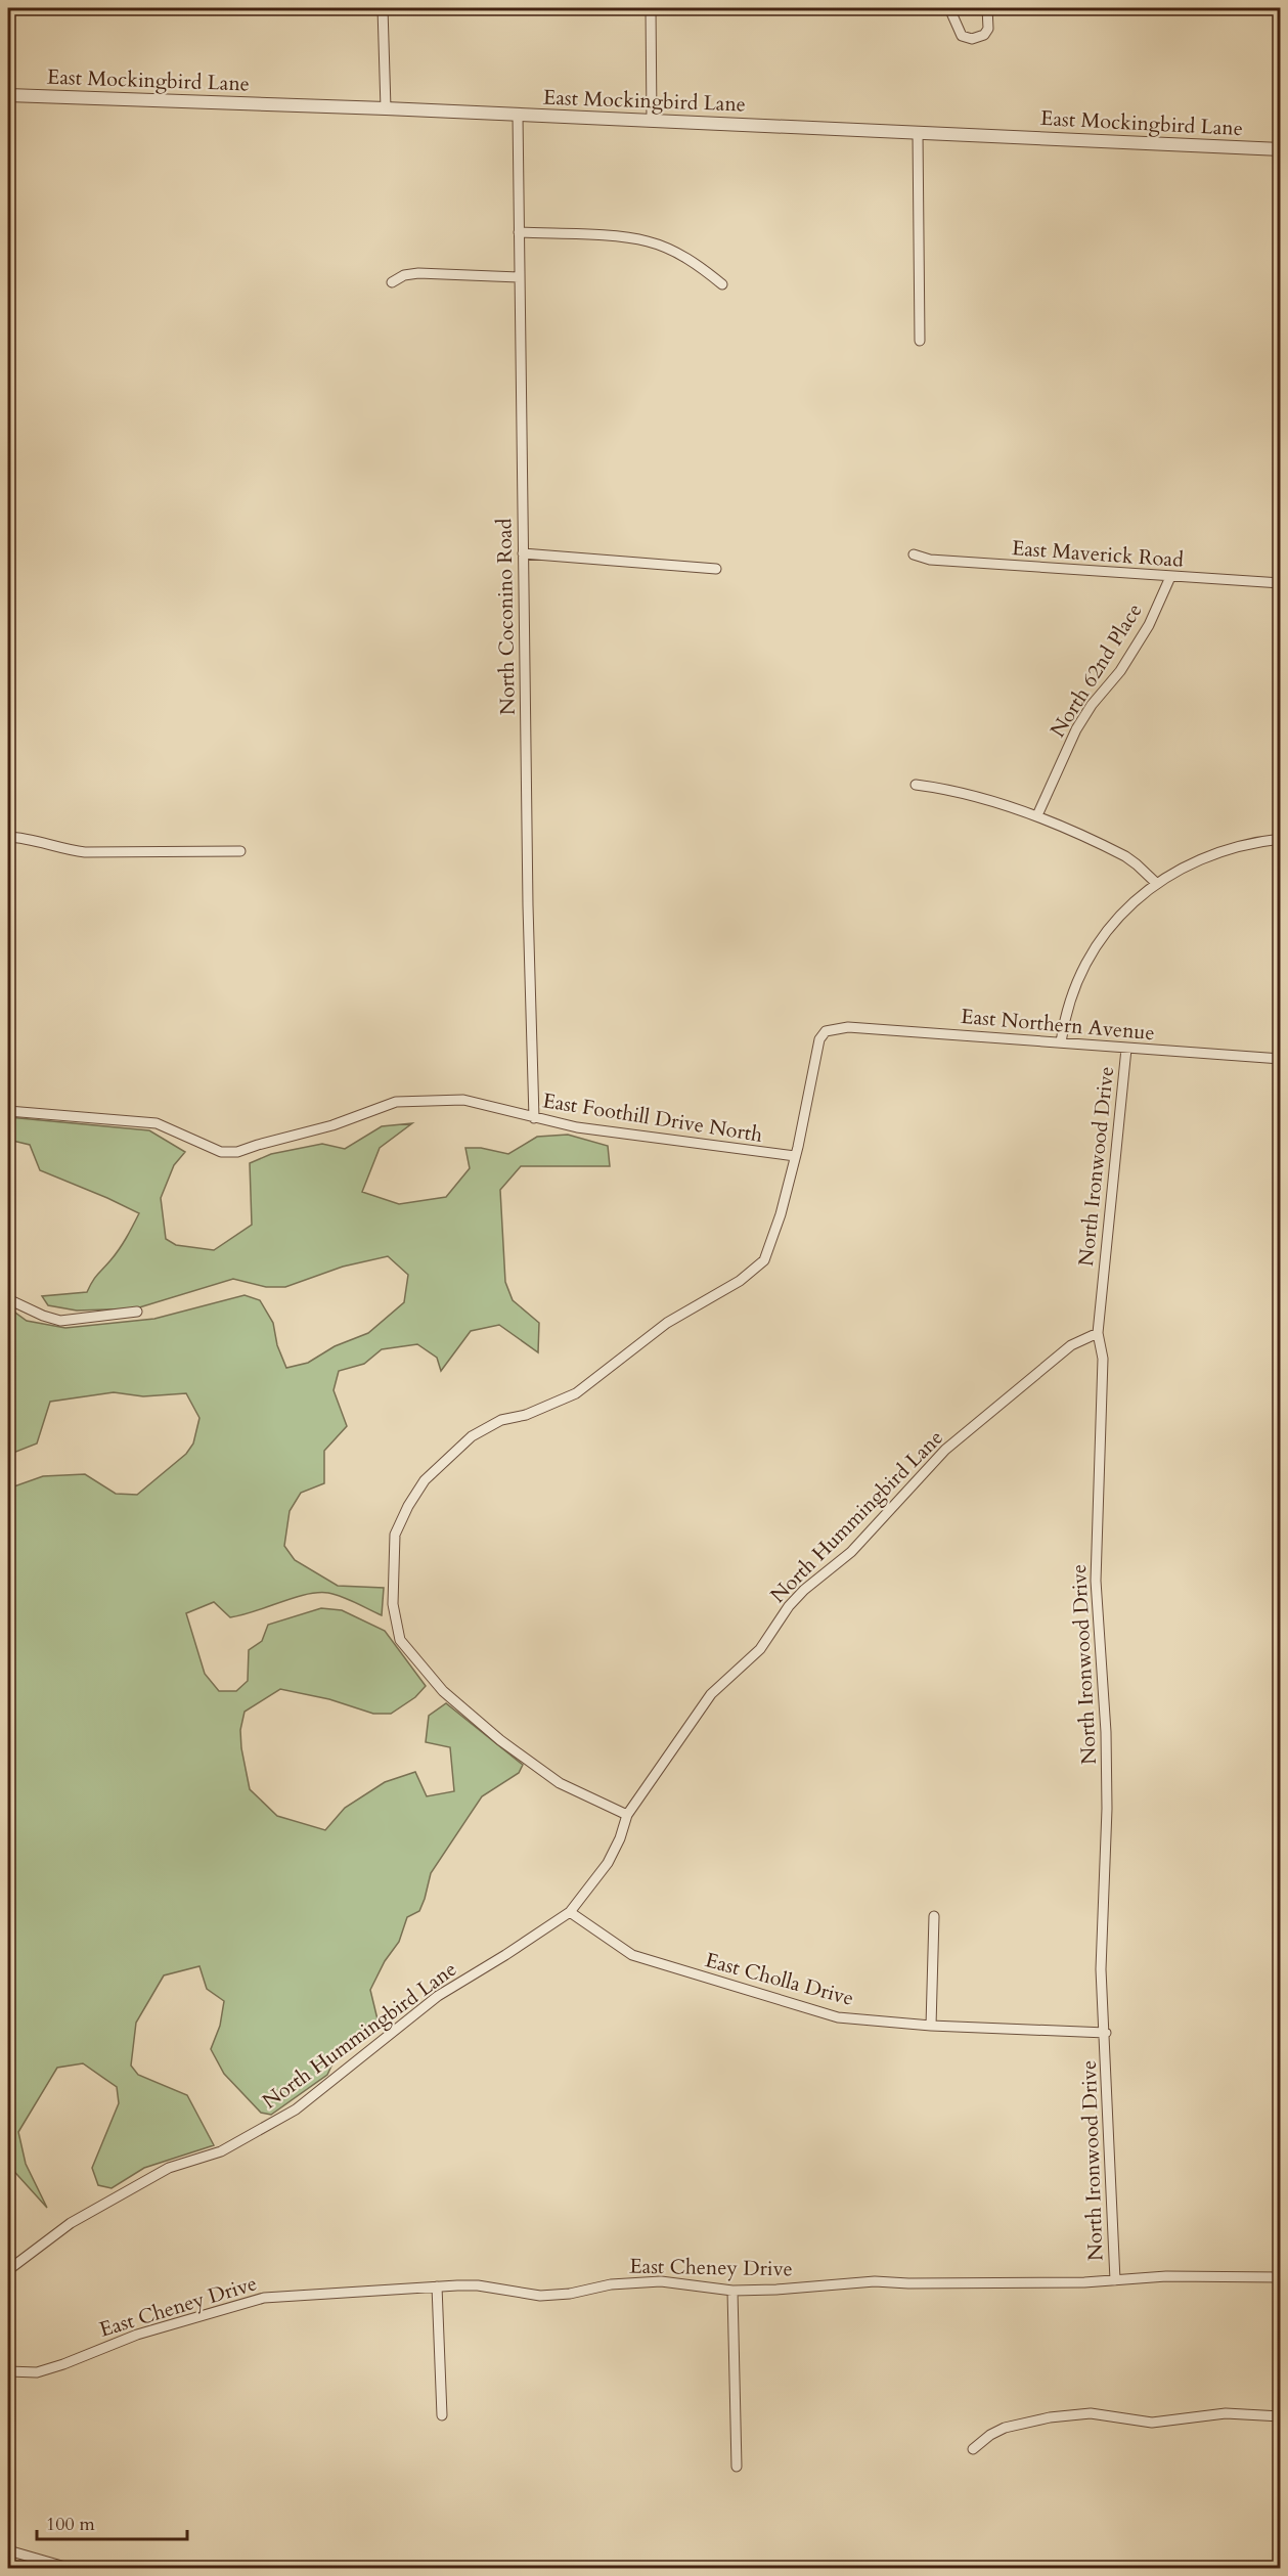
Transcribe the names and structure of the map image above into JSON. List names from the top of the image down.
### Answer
{
  "streets": {
    "street": [
      "East Mockingbird Lane",
      "East Maverick Road",
      "North Coconino Road",
      "North 62nd Place",
      "East Northern Avenue",
      "East Foothill Drive North",
      "North Ironwood Drive",
      "North Hummingbird Lane",
      "East Cholla Drive",
      "East Cheney Drive"
    ]
  },
  "crossings": [
    ["East Mockingbird Lane", "North Coconino Road"],
    ["East Maverick Road", "North 62nd Place"],
    ["North Coconino Road", "East Foothill Drive North"],
    ["East Northern Avenue", "East Foothill Drive North"],
    ["East Northern Avenue", "North Ironwood Drive"],
    ["North Ironwood Drive", "North Hummingbird Lane"],
    ["North Ironwood Drive", "East Cholla Drive"],
    ["North Ironwood Drive", "East Cheney Drive"],
    ["North Hummingbird Lane", "East Cholla Drive"]
  ],
  "scale_bar": "100 m"
}
